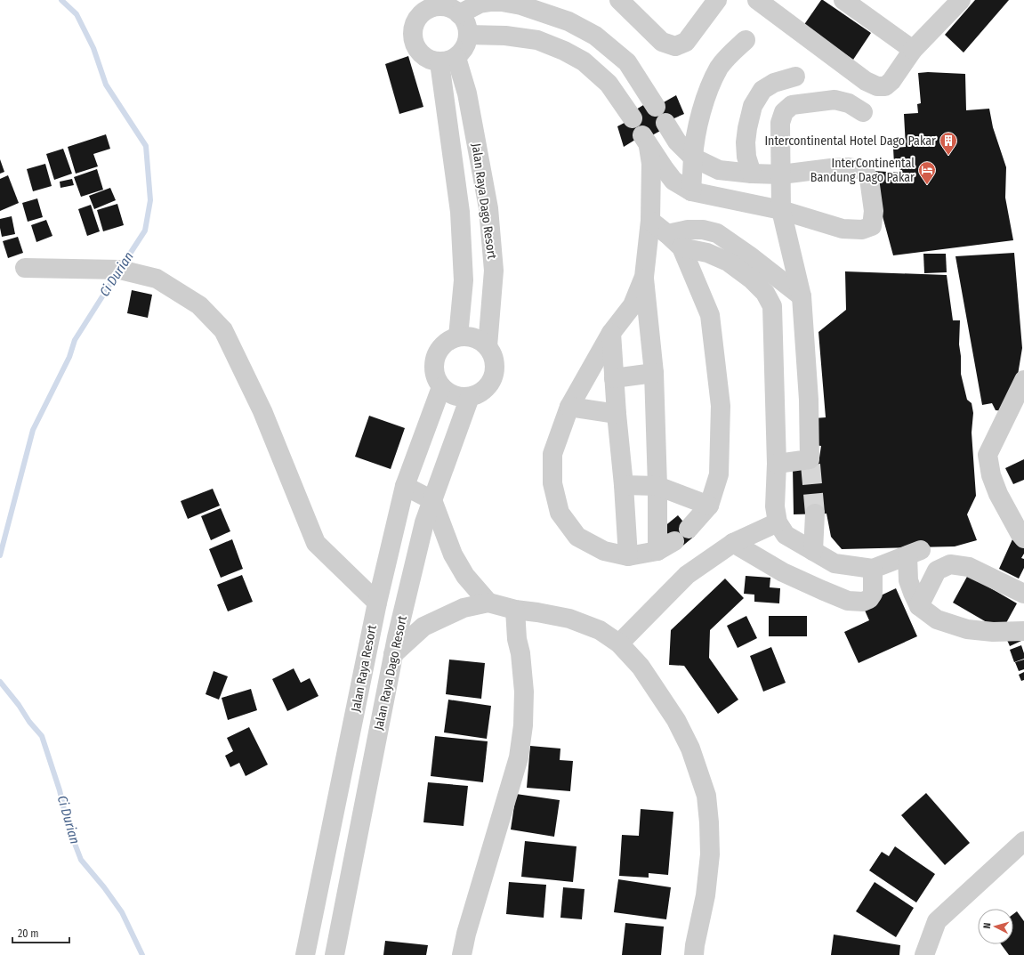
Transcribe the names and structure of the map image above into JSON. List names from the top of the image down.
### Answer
{
  "streets": {
    "street": ["Jalan Raya Dago Resort", "Jalan Raya Resort"]
  },
  "crossings": [
    ["Jalan Raya Dago Resort", "Jalan Raya Resort"]
  ],
  "water": ["Ci Durian"],
  "places": {
    "building": ["Intercontinental Hotel Dago Pakar"],
    "hotel": ["InterContinental Bandung Dago Pakar"]
  },
  "scale_bar": "20 m",
  "north": "left"
}
